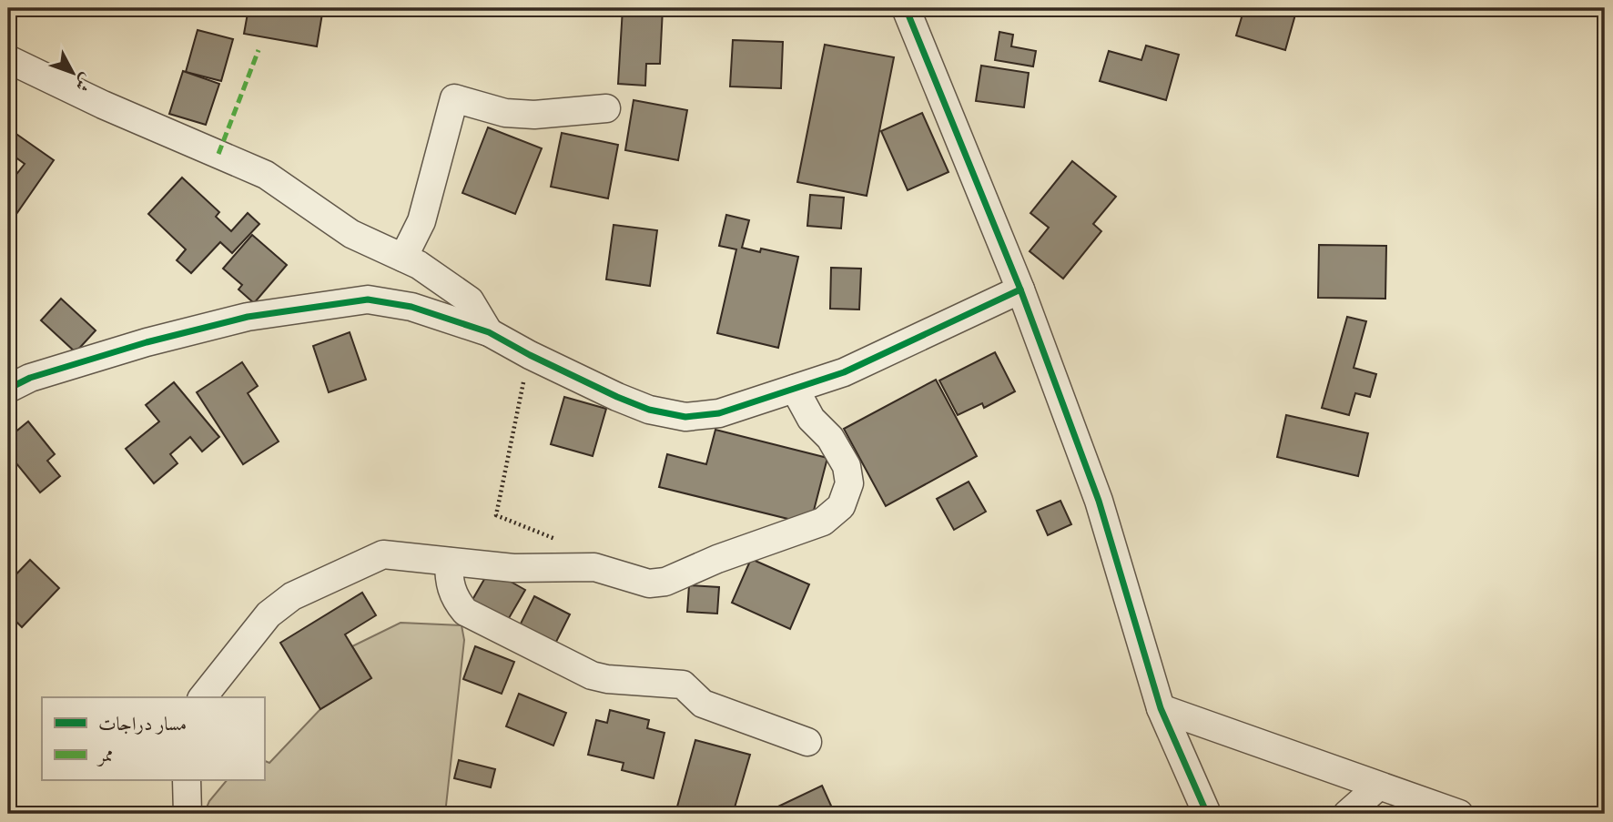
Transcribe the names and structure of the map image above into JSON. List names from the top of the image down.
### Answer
{
  "legend": ["مسار دراجات", "ممر"],
  "north": "bottom right"
}
